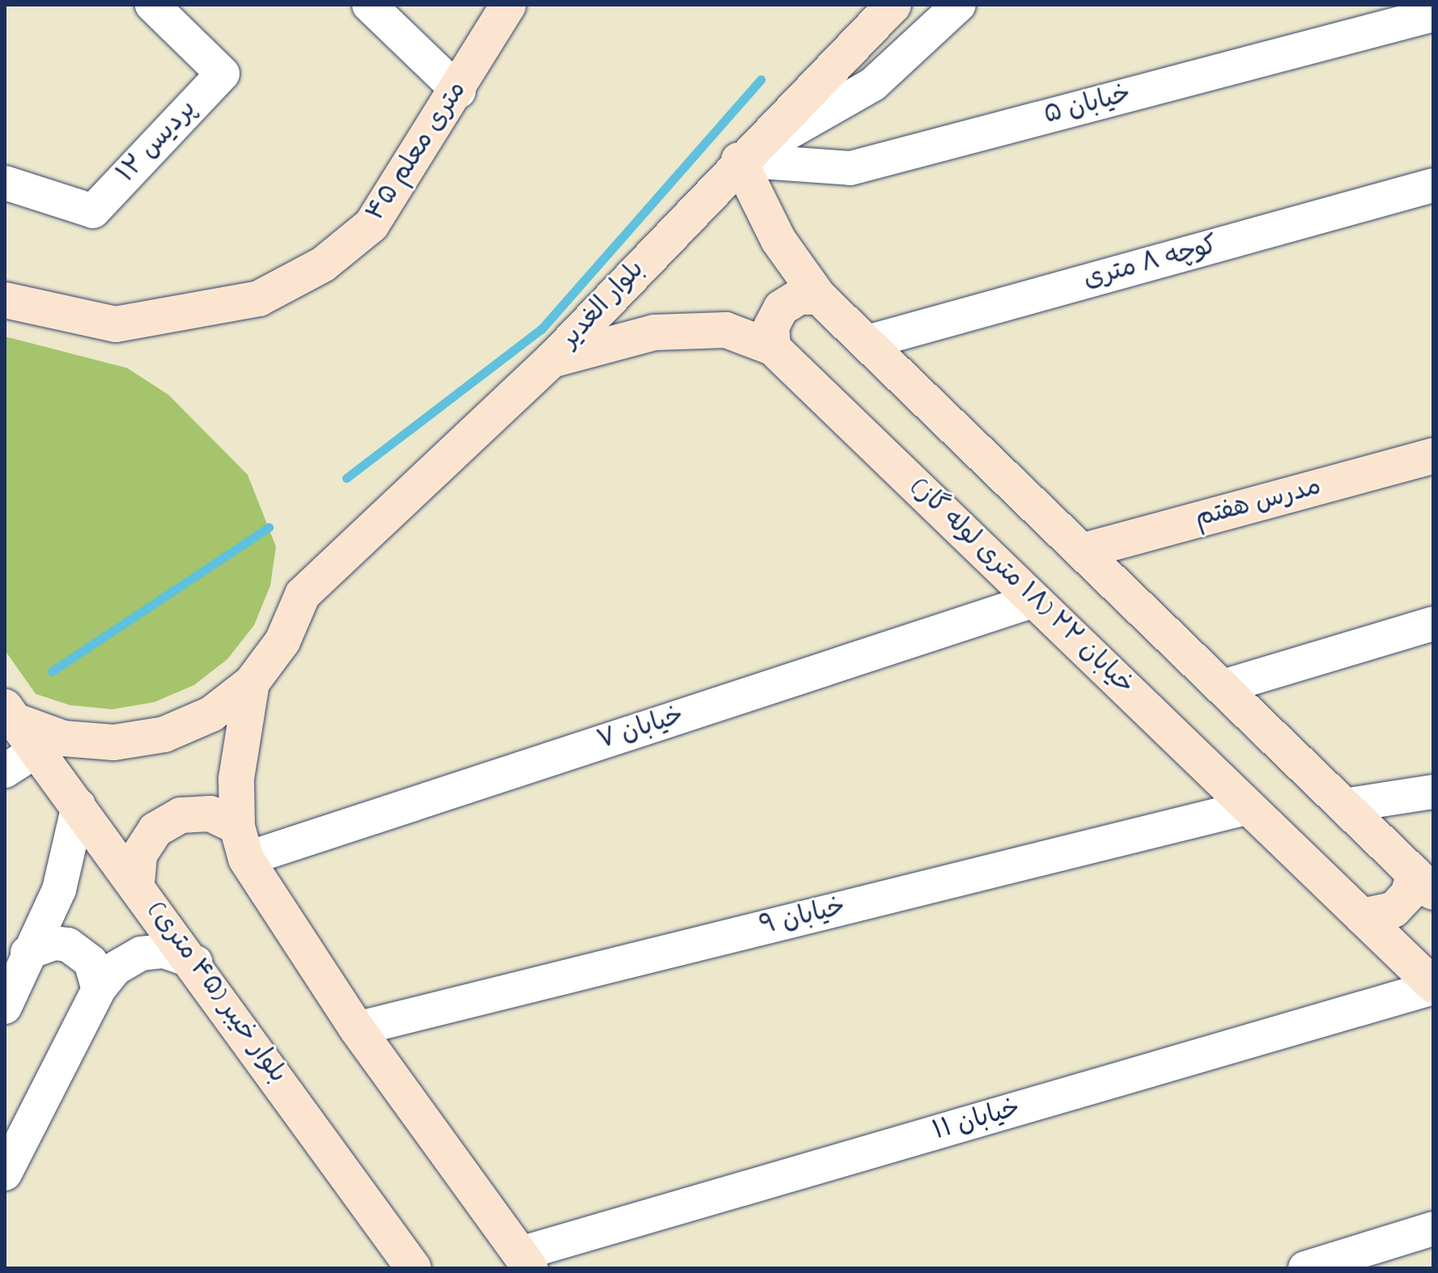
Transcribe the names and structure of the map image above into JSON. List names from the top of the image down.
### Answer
{
  "streets": {
    "main road": [
      "۴۵ متری معلم",
      "بلوار الغدیر",
      "مدرس هفتم",
      "خیابان ۲۲ (۱۸ متری لوله گاز)",
      "بلوار خیبر (۴۵ متری)"
    ],
    "street": [
      "خیابان ۵",
      "پردیس ۱۲",
      "کوچه ۸ متری",
      "خیابان ۷",
      "خیابان ۹",
      "خیابان ۱۱"
    ]
  },
  "crossings": [
    ["خیابان ۵", "بلوار الغدیر"],
    ["بلوار الغدیر", "خیابان ۲۲ (۱۸ متری لوله گاز)"],
    ["خیابان ۲۲ (۱۸ متری لوله گاز)", "خیابان ۷"],
    ["خیابان ۲۲ (۱۸ متری لوله گاز)", "خیابان ۹"],
    ["خیابان ۲۲ (۱۸ متری لوله گاز)", "خیابان ۱۱"]
  ]
}
